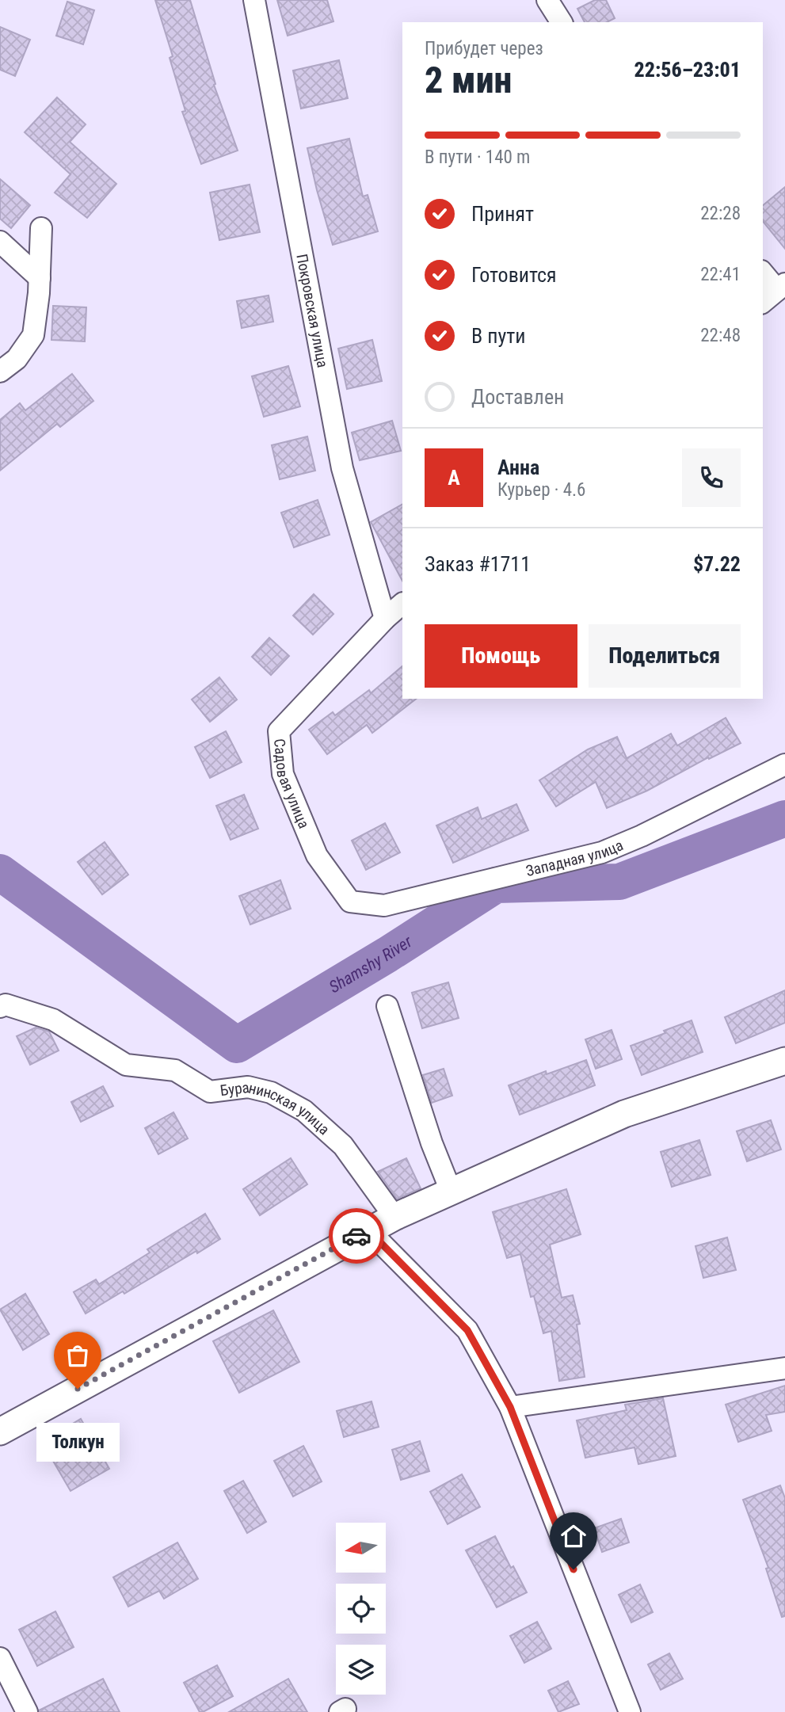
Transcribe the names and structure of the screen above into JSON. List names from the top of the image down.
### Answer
{
  "streets": {
    "street": [
      "Покровская улица",
      "Садовая улица",
      "Западная улица",
      "Буранинская улица"
    ]
  },
  "crossings": [
    ["Покровская улица", "Садовая улица"],
    ["Садовая улица", "Западная улица"]
  ],
  "water": ["Shamshy River"],
  "places": ["Толкун"],
  "north": "left",
  "page": {
    "heading": ["2 мин", "Прибудет через", "22:56–23:01"],
    "panel": [
      "Анна",
      "Курьер · 4.6",
      "Заказ #1711",
      "$7.22"
    ],
    "bar": "В пути · 140 m",
    "list": [
      ["Принят", "22:28"],
      ["Готовится", "22:41"],
      ["В пути", "22:48"],
      "Доставлен"
    ],
    "round": "А",
    "buttons": ["Помощь", "Поделиться"],
    "bubble": "Толкун"
  }
}
